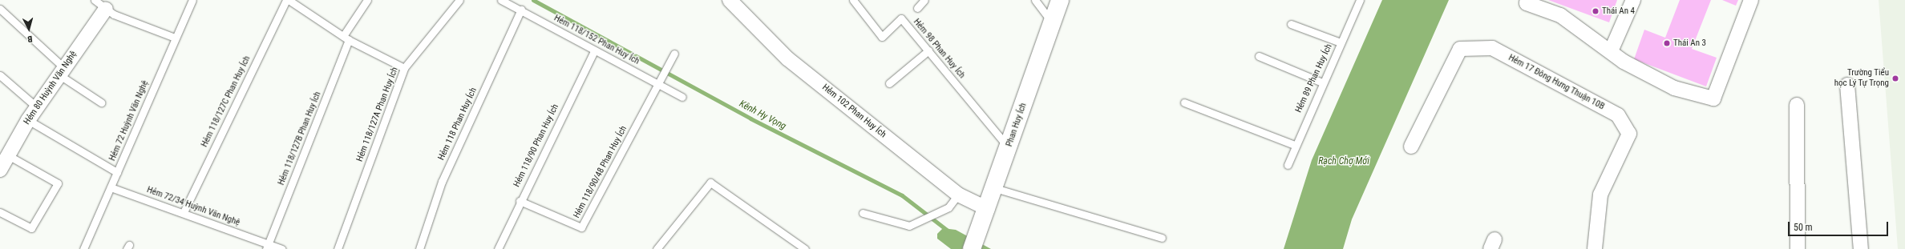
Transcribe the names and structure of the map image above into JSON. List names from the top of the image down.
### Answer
{
  "streets": {
    "main road": ["Phan Huy Ích"],
    "street": ["Hẻm 17 Đông Hưng Thuận 10B", "Hẻm 80 Huỳnh Văn Nghệ", "Hẻm 102 Phan Huy Ích"],
    "lane": [
      "Hẻm 118/152 Phan Huy Ích",
      "Hẻm 98 Phan Huy Ích",
      "Hẻm 89 Phan Huy Ích",
      "Hẻm 118/127C Phan Huy Ích",
      "Hẻm 118/127A Phan Huy Ích",
      "Hẻm 72 Huỳnh Văn Nghệ",
      "Hẻm 118 Phan Huy Ích",
      "Hẻm 118/127B Phan Huy Ích",
      "Hẻm 118/90 Phan Huy Ích",
      "Hẻm 118/90/48 Phan Huy Ích",
      "Hẻm 72/34 Huỳnh Văn Nghệ"
    ]
  },
  "crossings": [
    ["Hẻm 118/152 Phan Huy Ích", "Hẻm 118 Phan Huy Ích"],
    ["Hẻm 118/152 Phan Huy Ích", "Hẻm 118/90 Phan Huy Ích"],
    ["Hẻm 118/152 Phan Huy Ích", "Hẻm 118/90/48 Phan Huy Ích"],
    ["Hẻm 98 Phan Huy Ích", "Phan Huy Ích"],
    ["Hẻm 118/127C Phan Huy Ích", "Hẻm 72/34 Huỳnh Văn Nghệ"],
    ["Hẻm 102 Phan Huy Ích", "Phan Huy Ích"],
    ["Hẻm 72 Huỳnh Văn Nghệ", "Hẻm 72/34 Huỳnh Văn Nghệ"],
    ["Hẻm 118/127B Phan Huy Ích", "Hẻm 72/34 Huỳnh Văn Nghệ"],
    ["Hẻm 118/90 Phan Huy Ích", "Hẻm 118/90/48 Phan Huy Ích"]
  ],
  "water": ["Kênh Hy Vọng", "Rạch Chợ Mới"],
  "places": ["Thái An 4", "Thái An 3", "Trường Tiểu học Lý Tự Trọng"],
  "scale_bar": "50 m",
  "north": "bottom"
}
